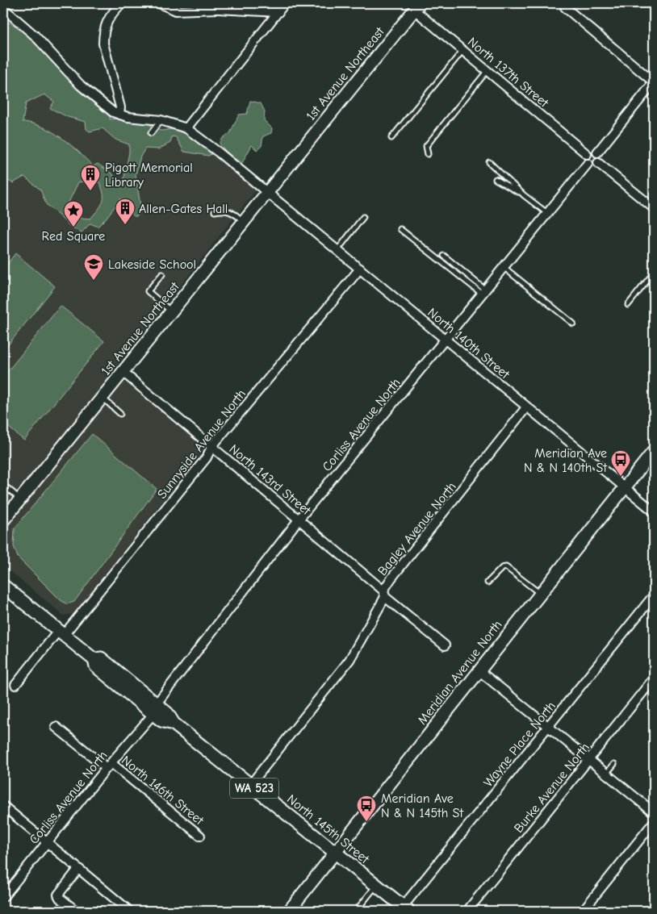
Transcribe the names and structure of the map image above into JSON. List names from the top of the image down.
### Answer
{
  "streets": {
    "main road": ["WA 523", "North 145th Street"],
    "street": [
      "North 137th Street",
      "1st Avenue Northeast",
      "North 140th Street",
      "Corliss Avenue North",
      "Sunnyside Avenue North",
      "North 143rd Street",
      "Bagley Avenue North",
      "Meridian Avenue North",
      "Wayne Place North",
      "Burke Avenue North",
      "North 146th Street"
    ]
  },
  "crossings": [
    ["North 137th Street", "1st Avenue Northeast"],
    ["North 137th Street", "Corliss Avenue North"],
    ["1st Avenue Northeast", "North 140th Street"],
    ["1st Avenue Northeast", "North 143rd Street"],
    ["North 140th Street", "Corliss Avenue North"],
    ["North 140th Street", "Sunnyside Avenue North"],
    ["North 140th Street", "Bagley Avenue North"],
    ["North 140th Street", "Meridian Avenue North"],
    ["Corliss Avenue North", "North 143rd Street"],
    ["Corliss Avenue North", "North 146th Street"],
    ["Corliss Avenue North", "North 145th Street"],
    ["Sunnyside Avenue North", "North 143rd Street"],
    ["Sunnyside Avenue North", "North 145th Street"],
    ["North 143rd Street", "Bagley Avenue North"],
    ["Bagley Avenue North", "North 145th Street"],
    ["Meridian Avenue North", "North 145th Street"],
    ["Wayne Place North", "North 145th Street"]
  ],
  "places": {
    "building": ["Pigott Memorial Library", "Allen-Gates Hall"],
    "place": ["Red Square"],
    "school or university": ["Lakeside School"],
    "bus stop": ["Meridian Ave N & N 140th St", "Meridian Ave N & N 145th St"]
  }
}
